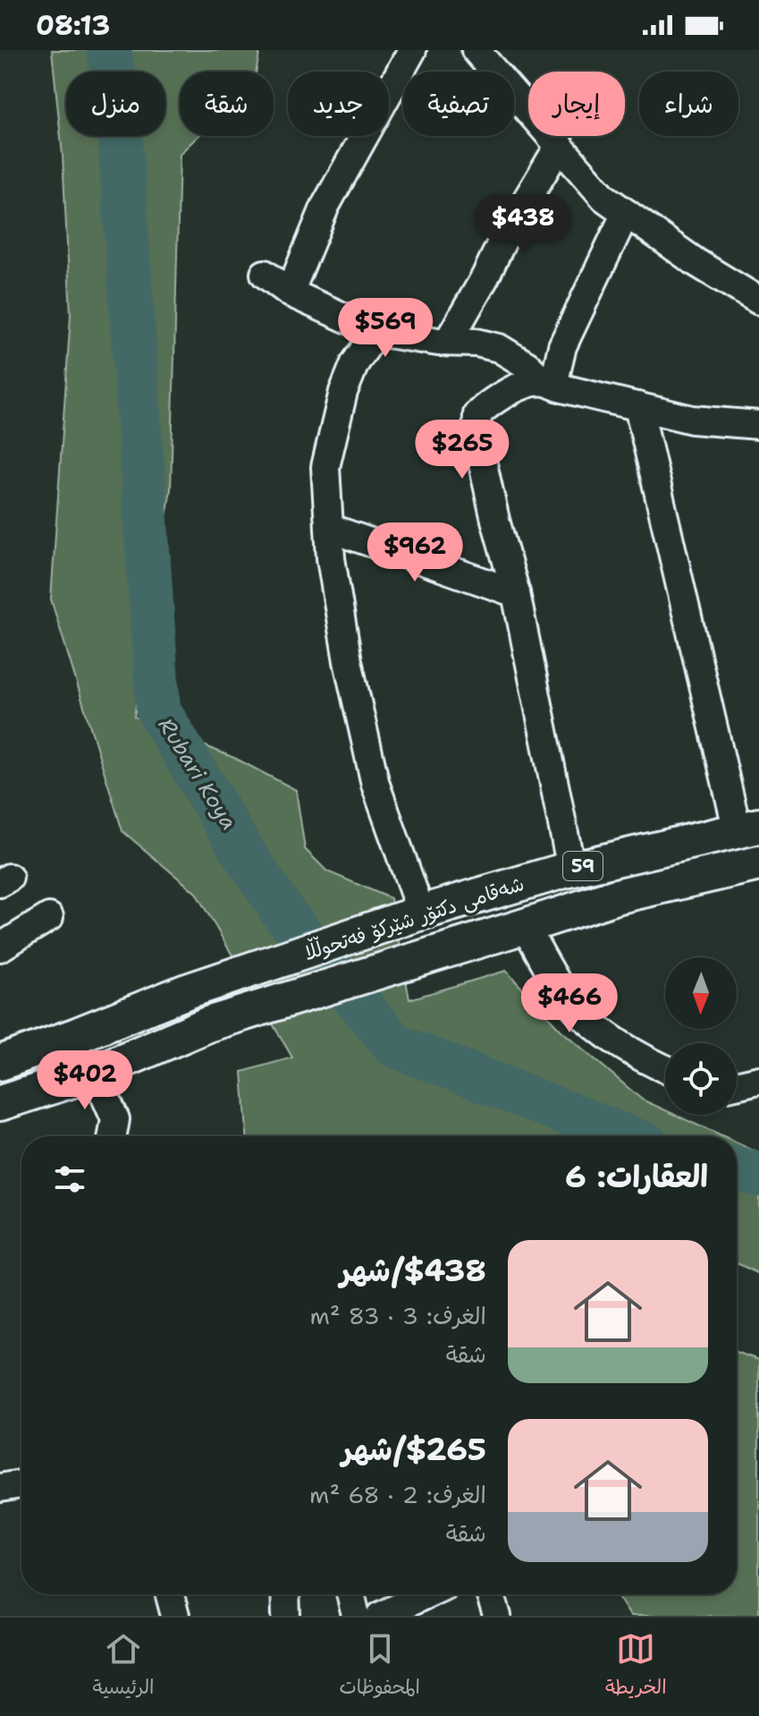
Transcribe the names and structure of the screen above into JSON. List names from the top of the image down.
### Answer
{
  "streets": {
    "main road": ["59", "شەقامی دکتۆر شێرکۆ فەتحوڵڵا"]
  },
  "crossings": [
    ["59", "شەقامی دکتۆر شێرکۆ فەتحوڵڵا"]
  ],
  "water": ["Rubari Koya"],
  "north": "bottom",
  "page": {
    "status": "08:13",
    "chip": [
      "شراء",
      "إيجار",
      "تصفية",
      "جديد",
      "شقة",
      "منزل"
    ],
    "price": [
      "$438",
      "$569",
      "$265",
      "$962",
      "$466",
      "$402"
    ],
    "heading": "العقارات: 6",
    "list": [
      {
        "name": "$438/شهر",
        "note": "الغرف: 3 · 83 m² · شقة"
      },
      {
        "name": "$265/شهر",
        "note": "الغرف: 2 · 68 m² · شقة"
      }
    ],
    "tabs": ["الخريطة", "المحفوظات", "الرئيسية"]
  }
}
